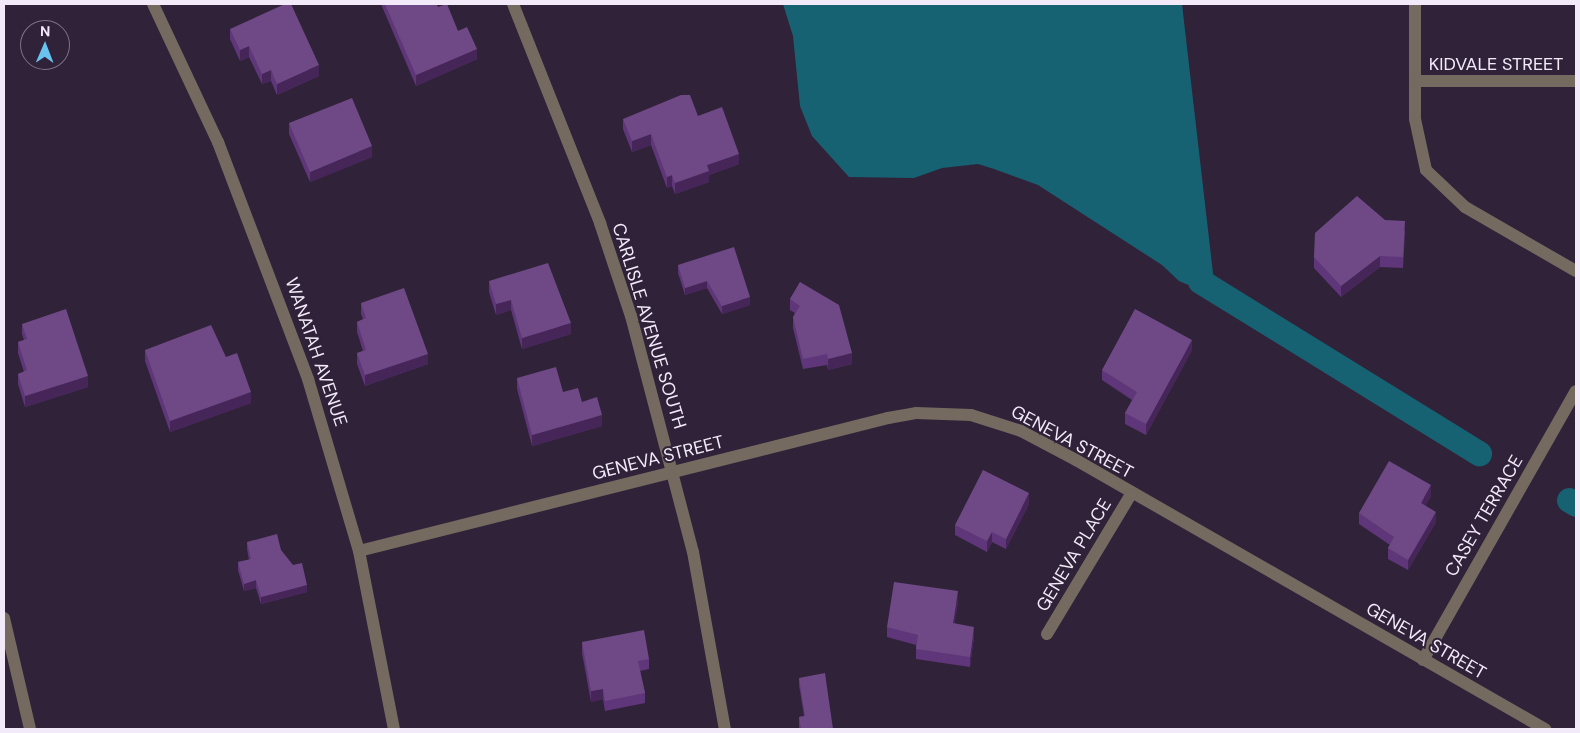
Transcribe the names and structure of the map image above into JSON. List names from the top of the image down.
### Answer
{
  "streets": {
    "street": [
      "KIDVALE STREET",
      "CARLISLE AVENUE SOUTH",
      "WANATAH AVENUE",
      "GENEVA STREET",
      "CASEY TERRACE",
      "GENEVA PLACE"
    ]
  },
  "crossings": [
    ["CARLISLE AVENUE SOUTH", "GENEVA STREET"],
    ["WANATAH AVENUE", "GENEVA STREET"],
    ["GENEVA STREET", "CASEY TERRACE"],
    ["GENEVA STREET", "GENEVA PLACE"]
  ],
  "north": "top"
}
